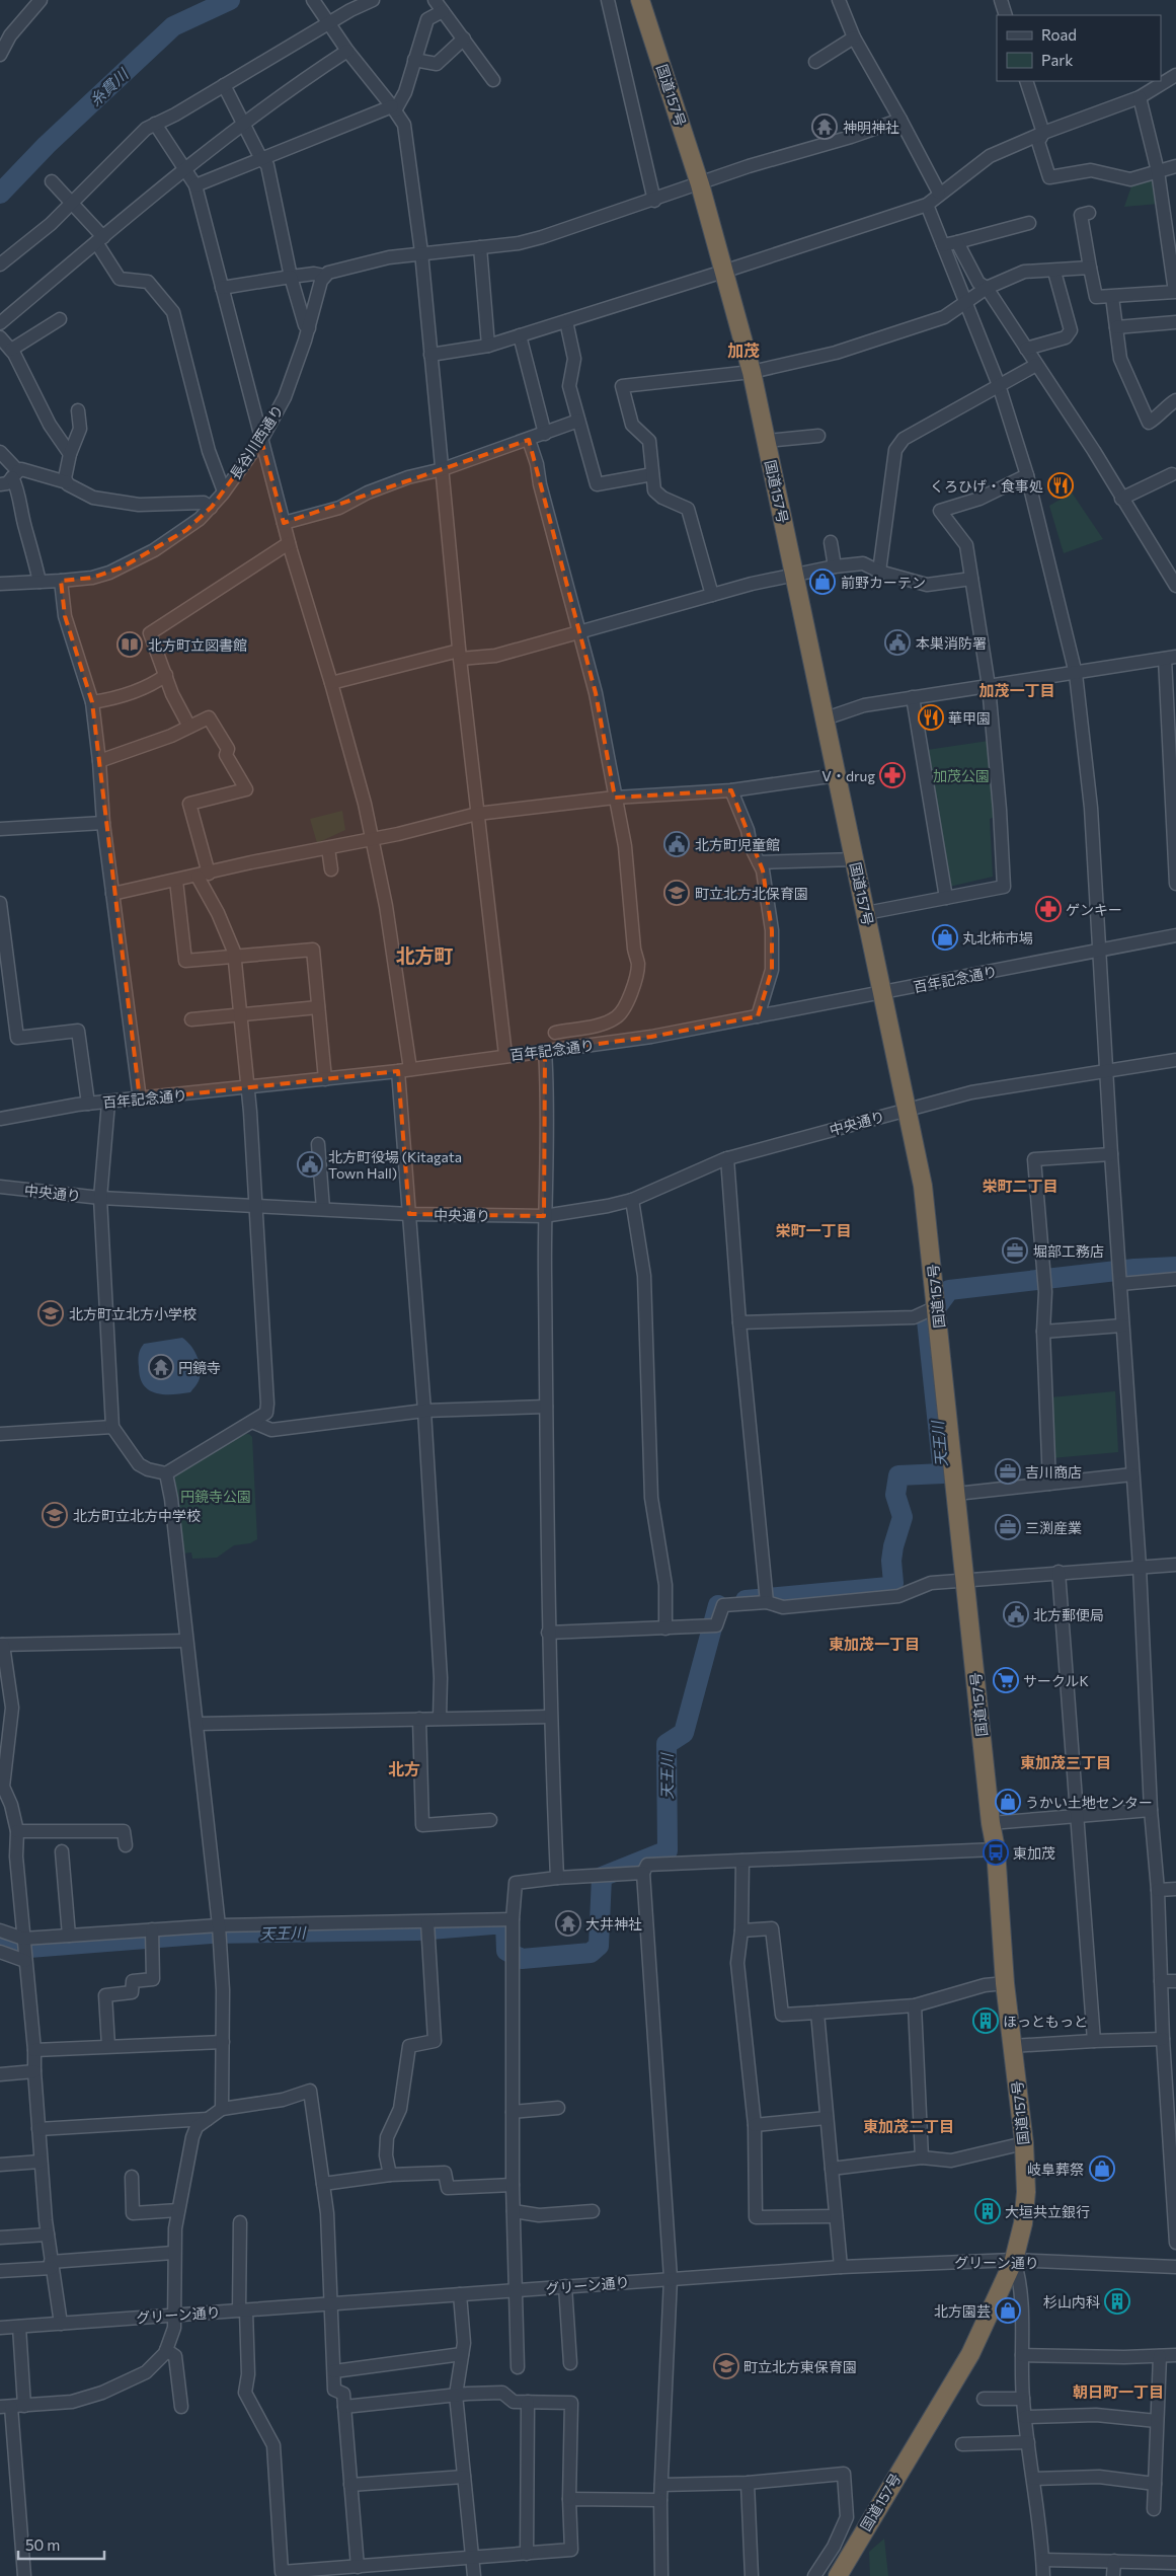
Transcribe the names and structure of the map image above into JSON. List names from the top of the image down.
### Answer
{
  "streets": {
    "highway": ["国道157号"],
    "street": [
      "長谷川西通り",
      "百年記念通り",
      "中央通り",
      "グリーン通り"
    ]
  },
  "crossings": [
    ["国道157号", "百年記念通り"],
    ["国道157号", "中央通り"],
    ["国道157号", "グリーン通り"]
  ],
  "districts": [
    "加茂",
    "加茂一丁目",
    "北方町",
    "栄町二丁目",
    "栄町一丁目",
    "東加茂一丁目",
    "東加茂三丁目",
    "北方",
    "東加茂二丁目",
    "朝日町一丁目"
  ],
  "water": ["糸貫川", "天王川"],
  "parks": ["加茂公園", "円鏡寺公園"],
  "places": {
    "temple": ["神明神社", "円鏡寺", "大井神社"],
    "restaurant": ["くろひげ・食事処", "華甲園"],
    "shop": [
      "前野カーテン",
      "丸北柿市場",
      "うかい土地センター",
      "岐阜葬祭",
      "北方園芸"
    ],
    "public building": [
      "本巣消防署",
      "北方町児童館",
      "北方町役場 (Kitagata Town Hall)",
      "北方郵便局"
    ],
    "library": ["北方町立図書館"],
    "pharmacy": ["V・drug", "ゲンキー"],
    "school or university": [
      "町立北方北保育園",
      "北方町立北方小学校",
      "北方町立北方中学校",
      "町立北方東保育園"
    ],
    "office": ["堀部工務店", "吉川商店", "三渕産業"],
    "supermarket": ["サークルK"],
    "bus stop": ["東加茂"],
    "building": ["ほっともっと", "大垣共立銀行", "杉山内科"]
  },
  "legend": ["Road", "Park"],
  "scale_bar": "50 m"
}
